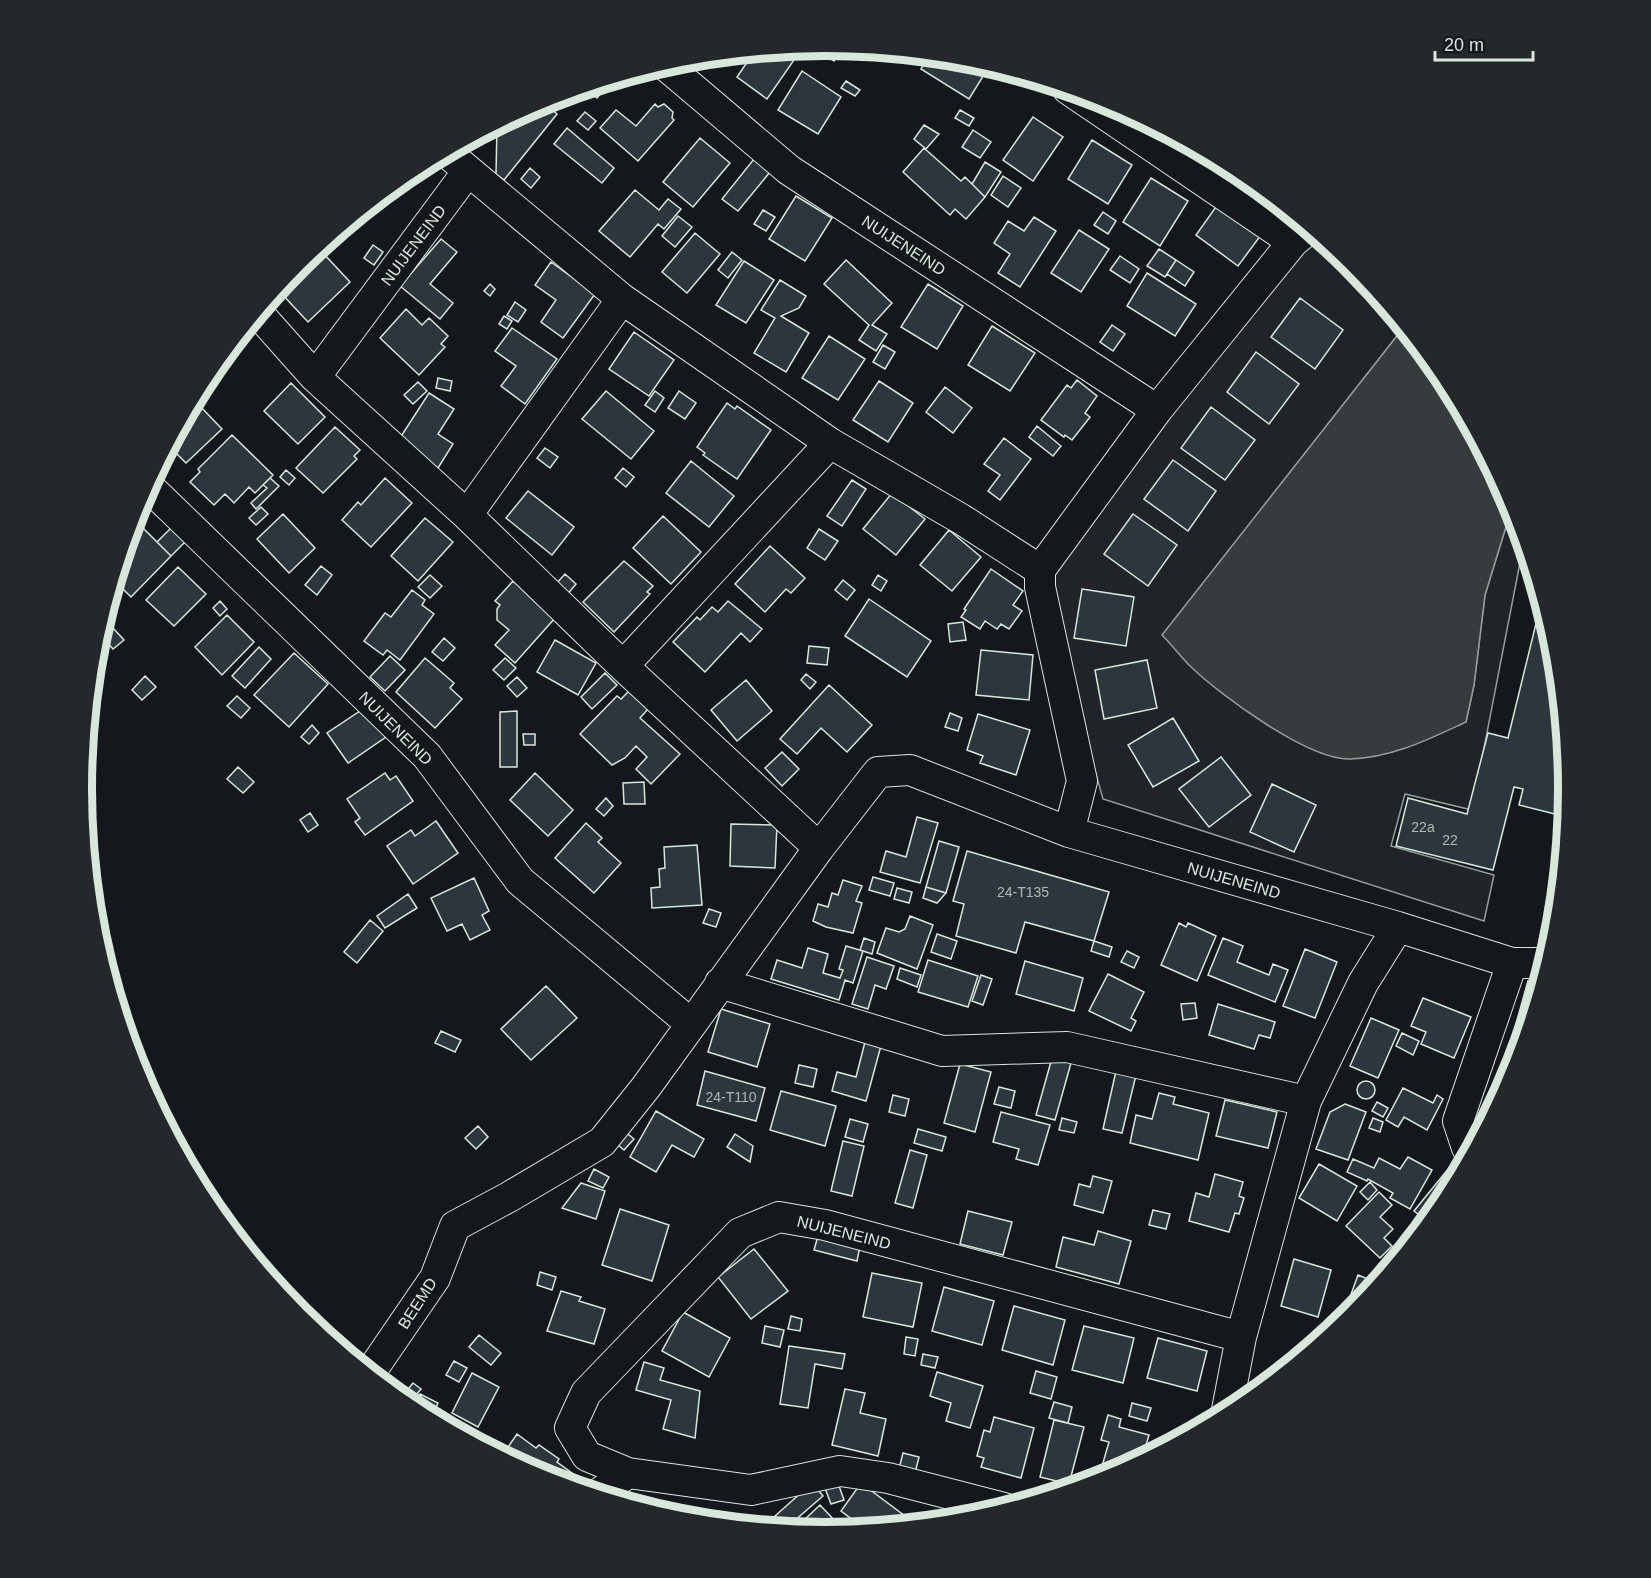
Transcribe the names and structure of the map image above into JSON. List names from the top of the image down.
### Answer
{
  "streets": {
    "street": ["NUIJENEIND", "BEEMD"]
  },
  "crossings": [
    ["NUIJENEIND", "BEEMD"]
  ],
  "house_numbers": [
    "22a",
    "22",
    "24-T135",
    "24-T110"
  ],
  "scale_bar": "20 m"
}
